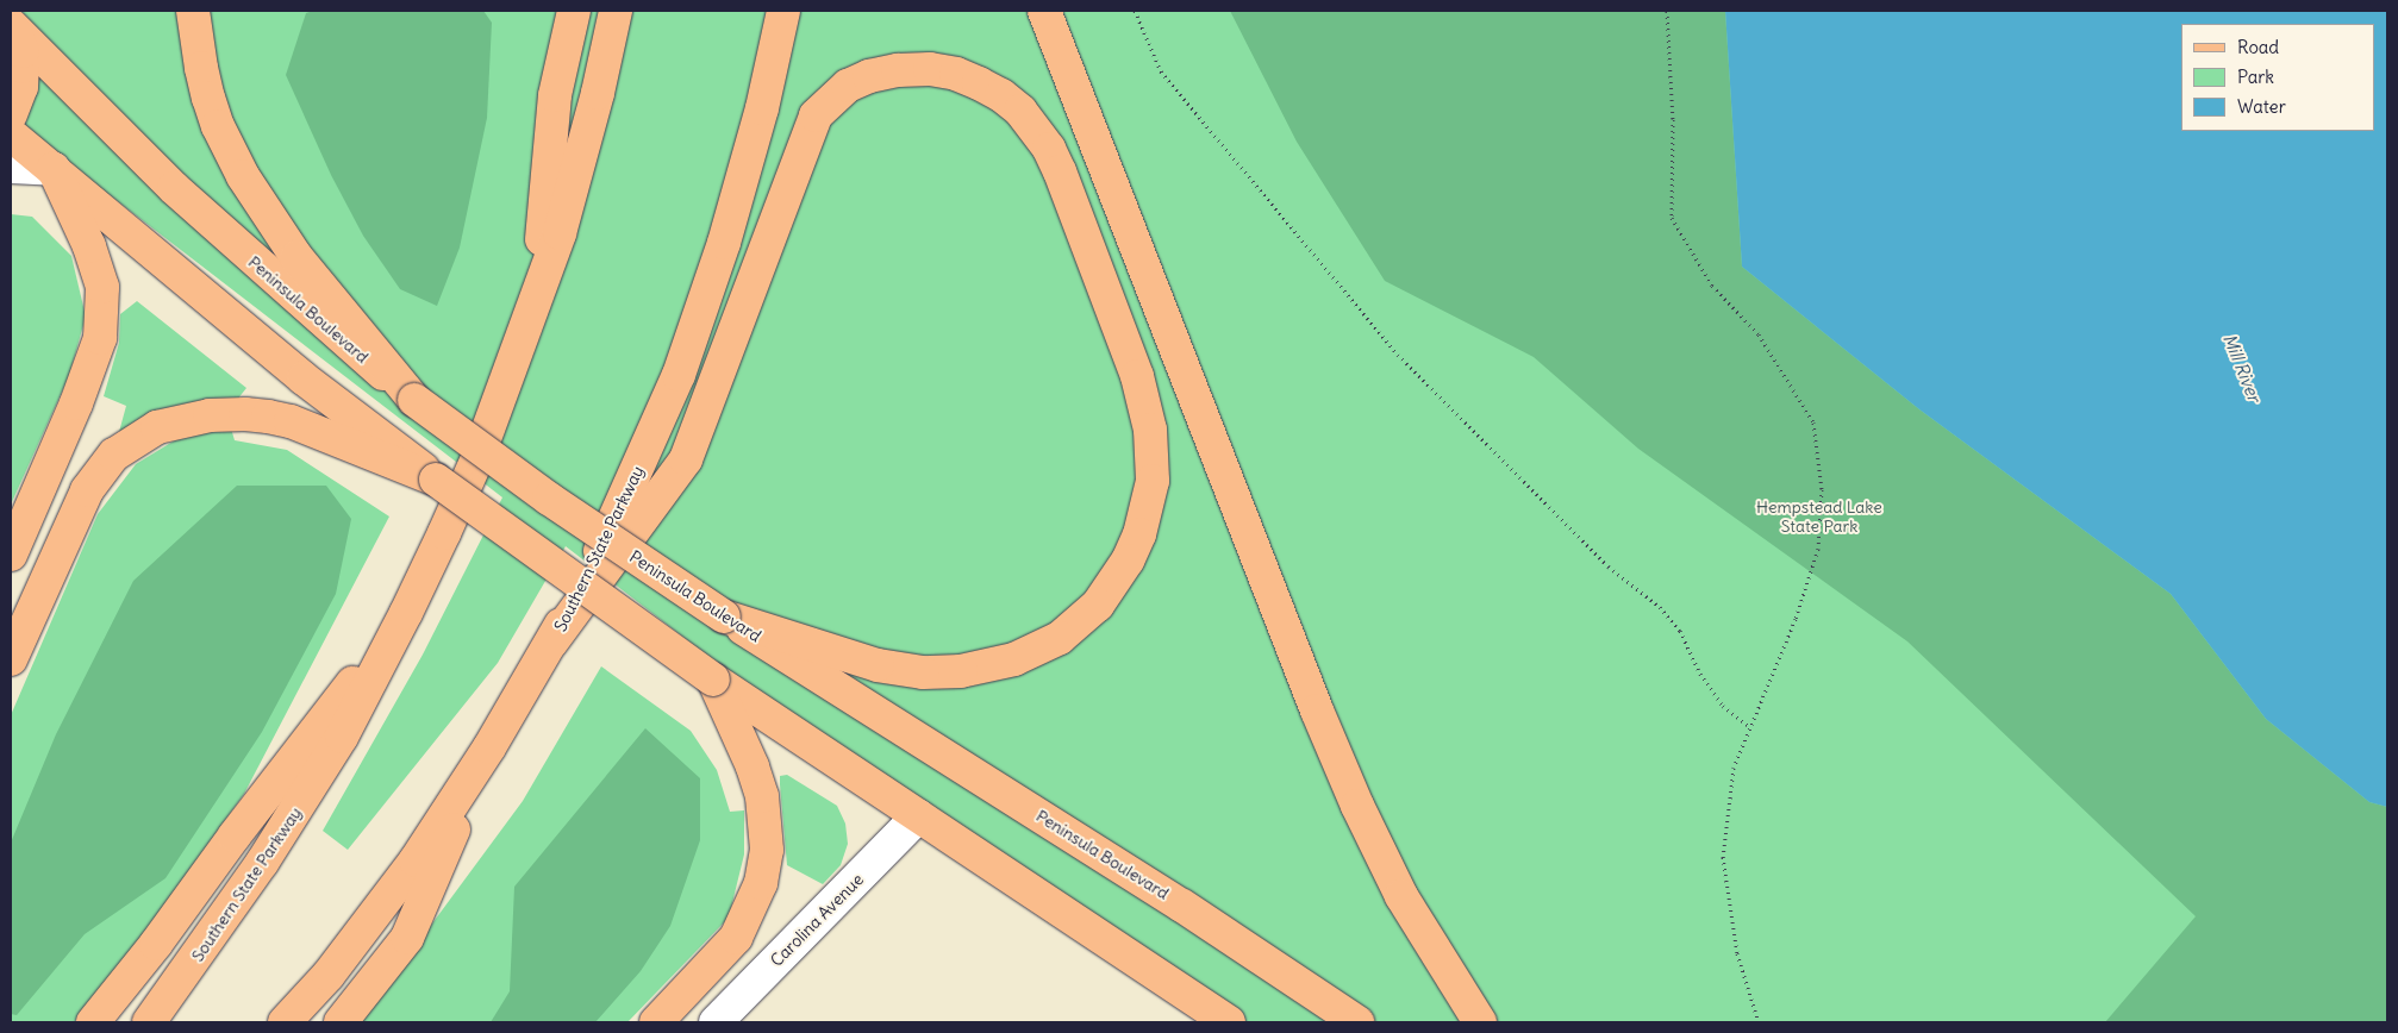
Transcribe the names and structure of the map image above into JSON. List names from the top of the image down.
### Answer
{
  "streets": {
    "main road": ["Peninsula Boulevard", "Southern State Parkway"],
    "street": ["Carolina Avenue"]
  },
  "water": ["Mill River"],
  "parks": ["Hempstead Lake State Park"],
  "legend": ["Road", "Park", "Water"]
}
